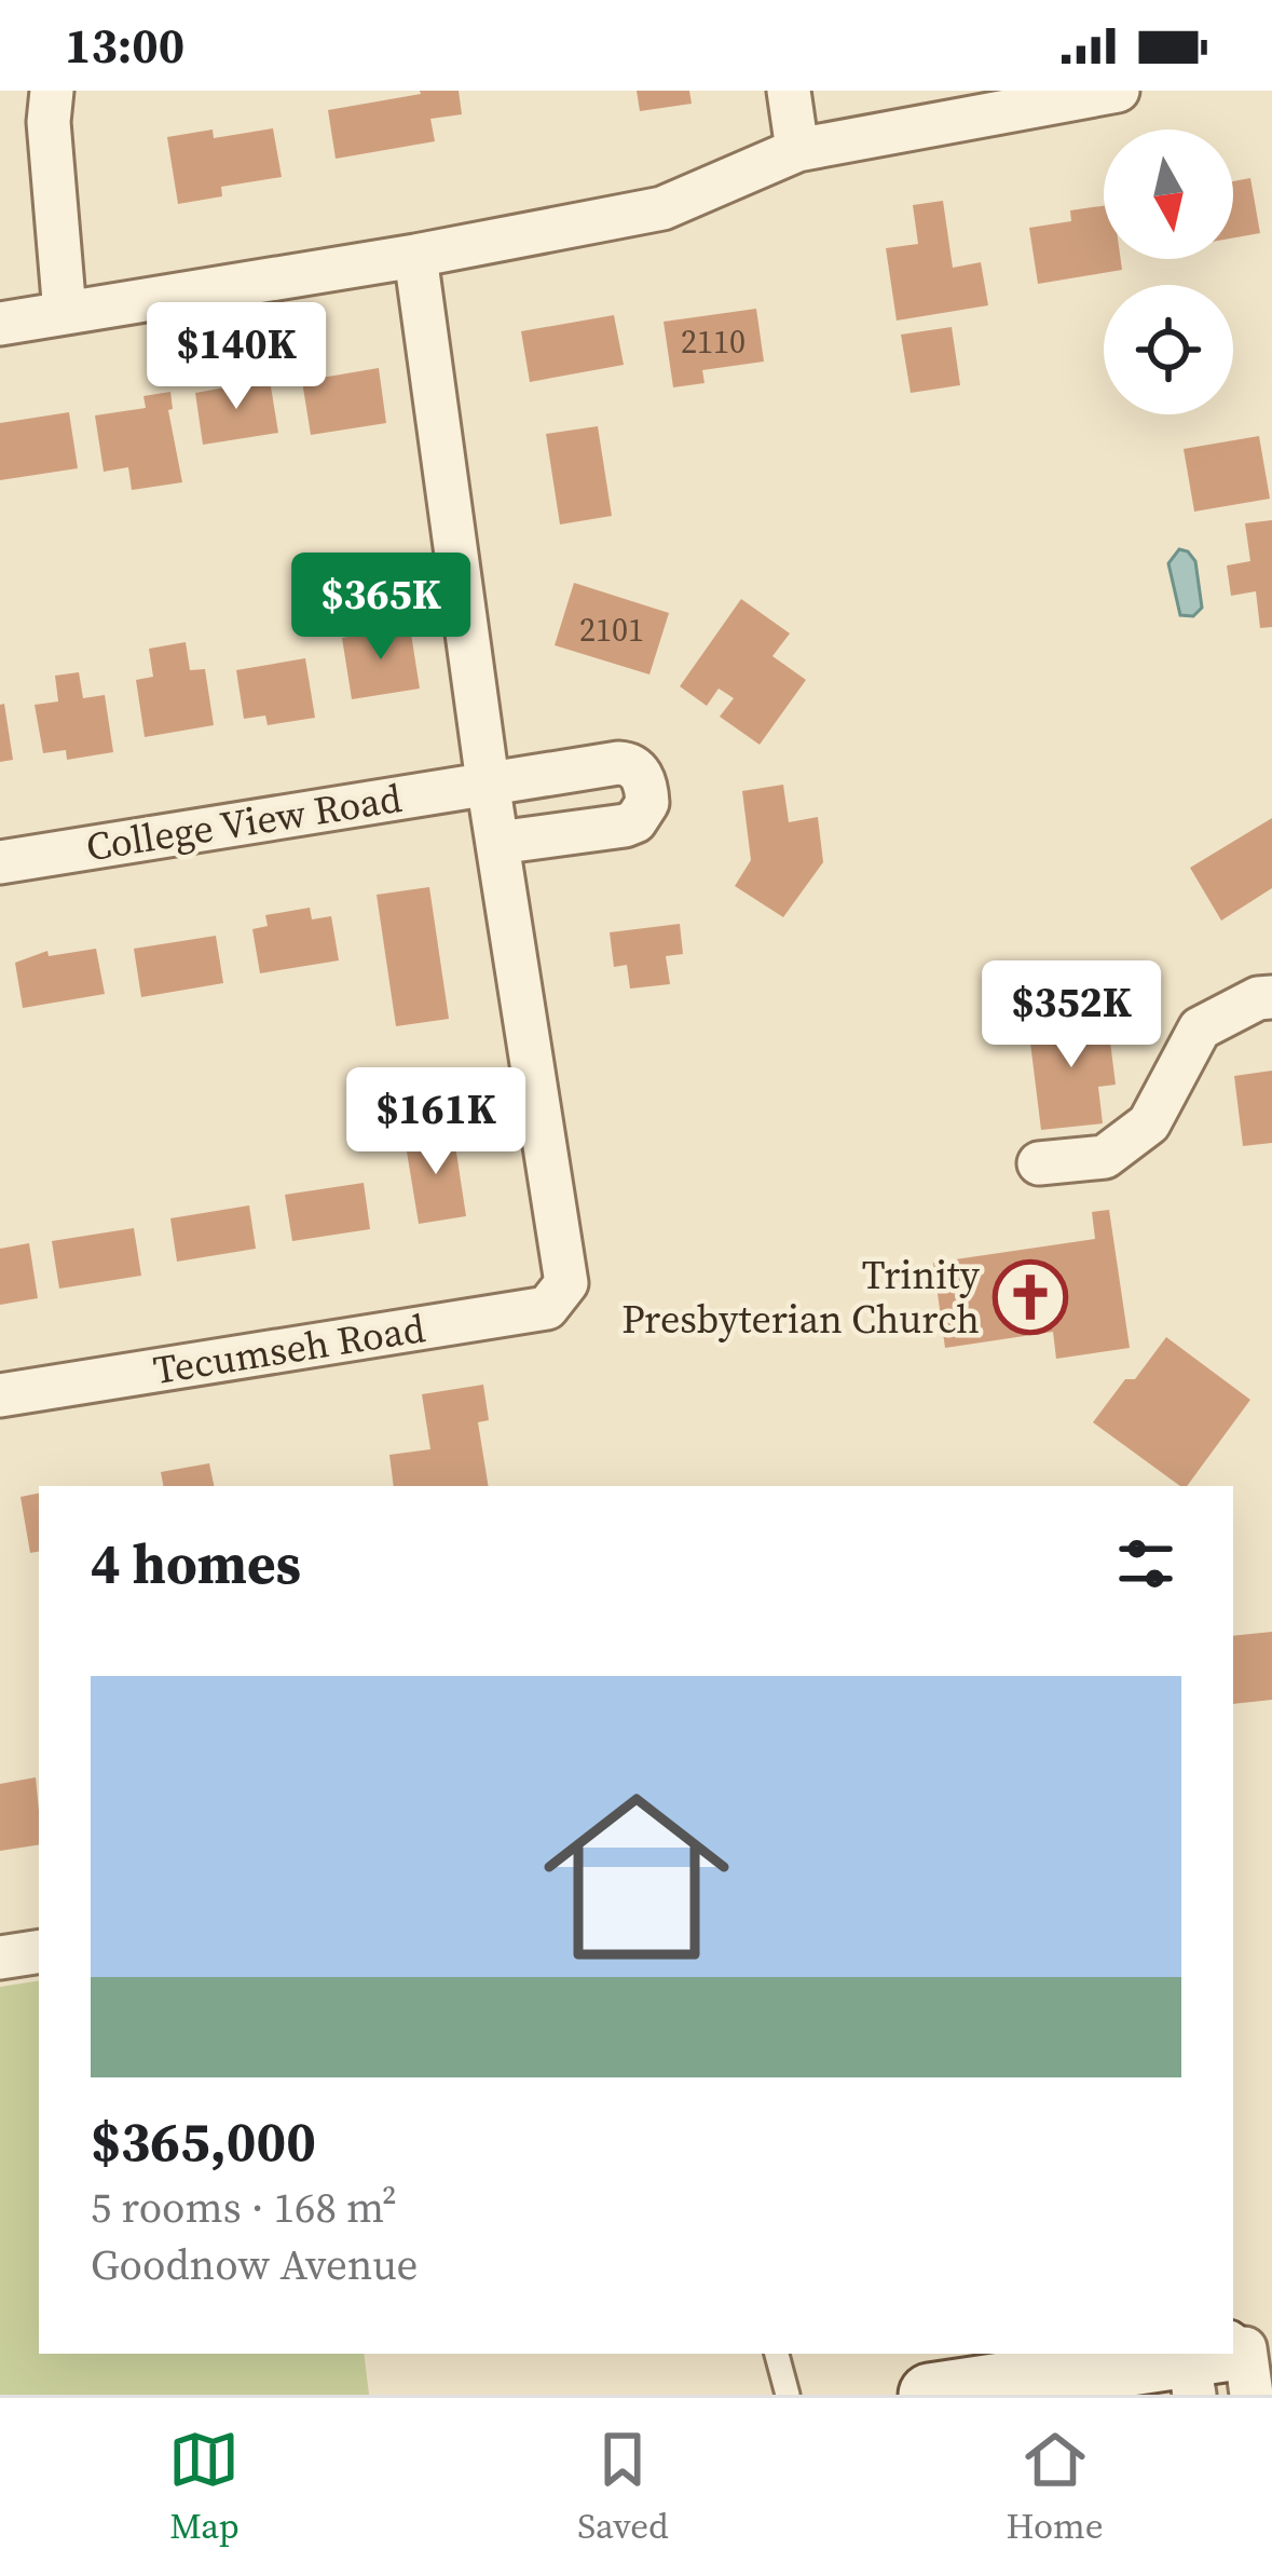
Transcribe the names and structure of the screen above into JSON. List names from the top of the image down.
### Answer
{
  "streets": {
    "street": ["College View Road", "Tecumseh Road"]
  },
  "crossings": [
    ["College View Road", "Tecumseh Road"]
  ],
  "places": {
    "church": ["Trinity Presbyterian Church"]
  },
  "house_numbers": ["2110", "2101"],
  "north": "bottom",
  "page": {
    "status": "13:00",
    "price": [
      "$140K",
      "$365K",
      "$352K",
      "$161K"
    ],
    "heading": "4 homes",
    "list": [
      {
        "name": "$365,000",
        "note": "5 rooms · 168 m² · Goodnow Avenue"
      }
    ],
    "tabs": ["Map", "Saved", "Home"]
  }
}
